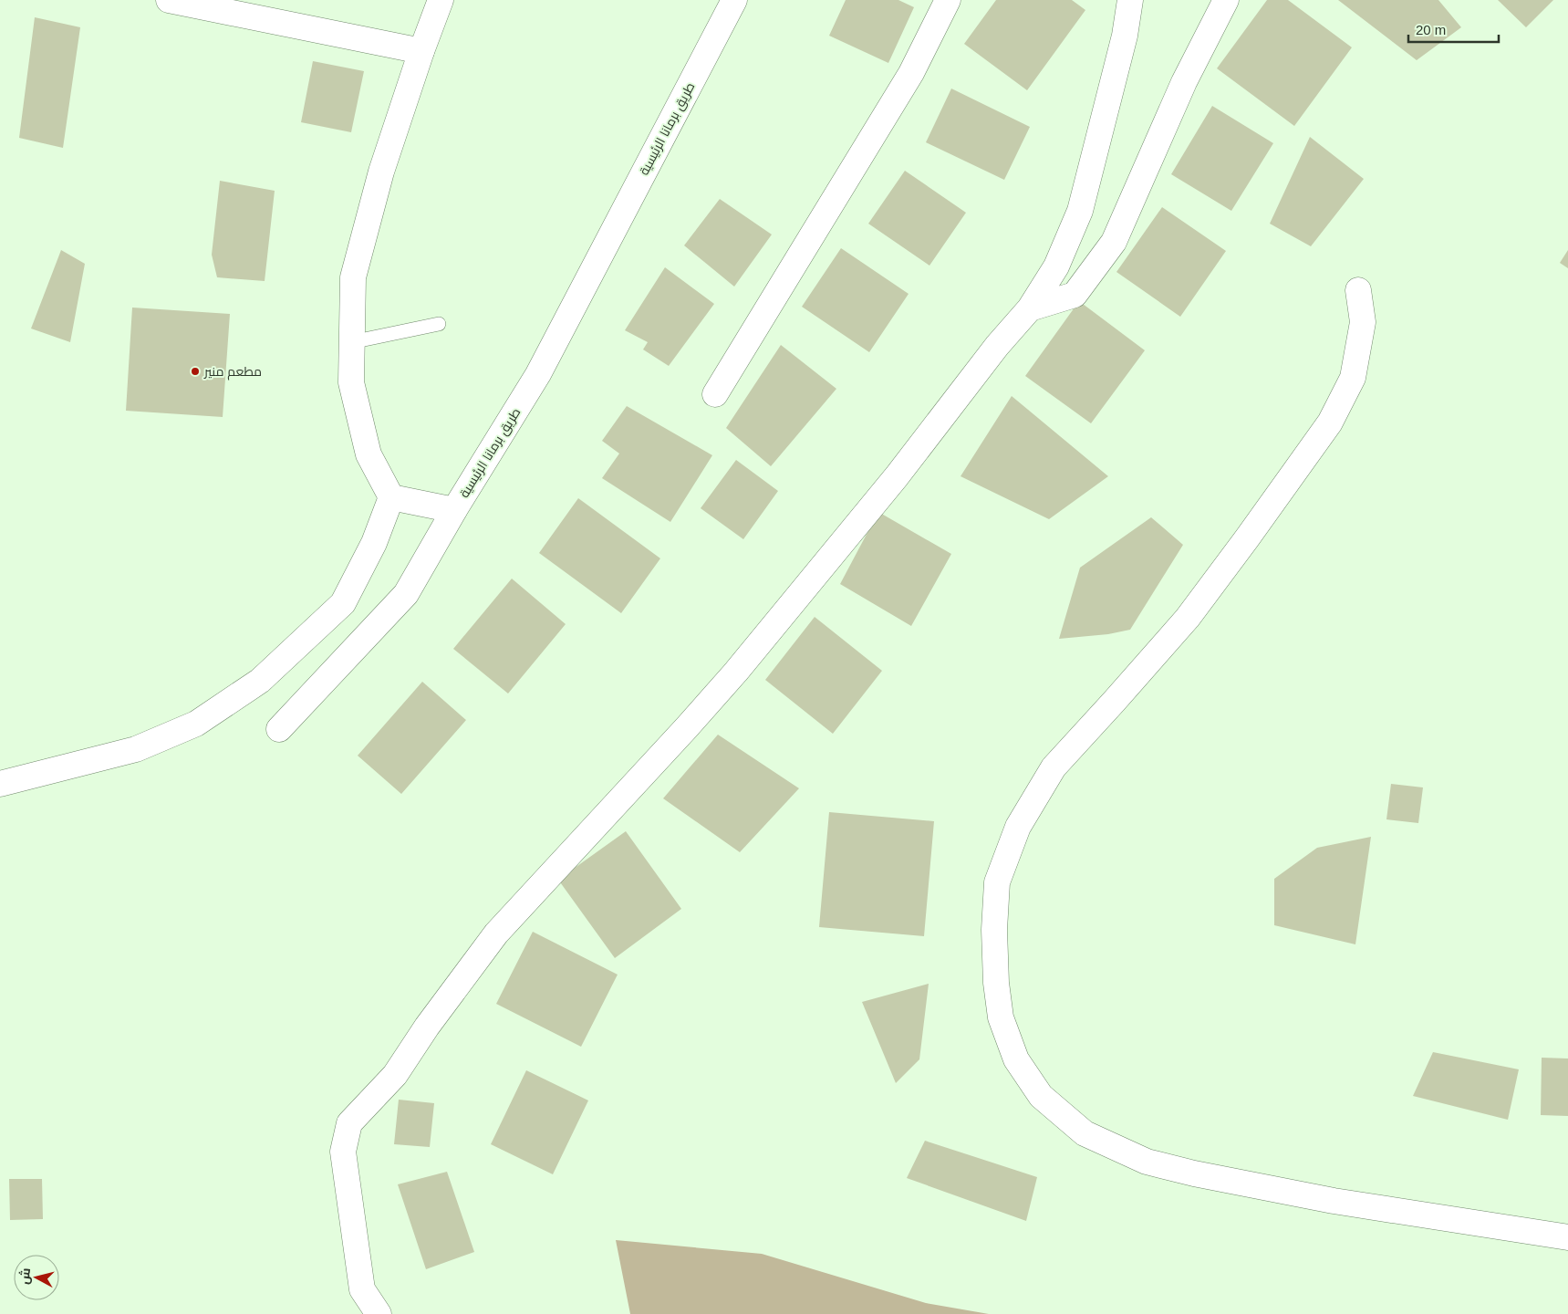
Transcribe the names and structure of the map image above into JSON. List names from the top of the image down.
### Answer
{
  "streets": {
    "street": ["طريق برمانا الرئيسية"]
  },
  "places": ["مطعم منير"],
  "scale_bar": "20 m",
  "north": "left"
}
